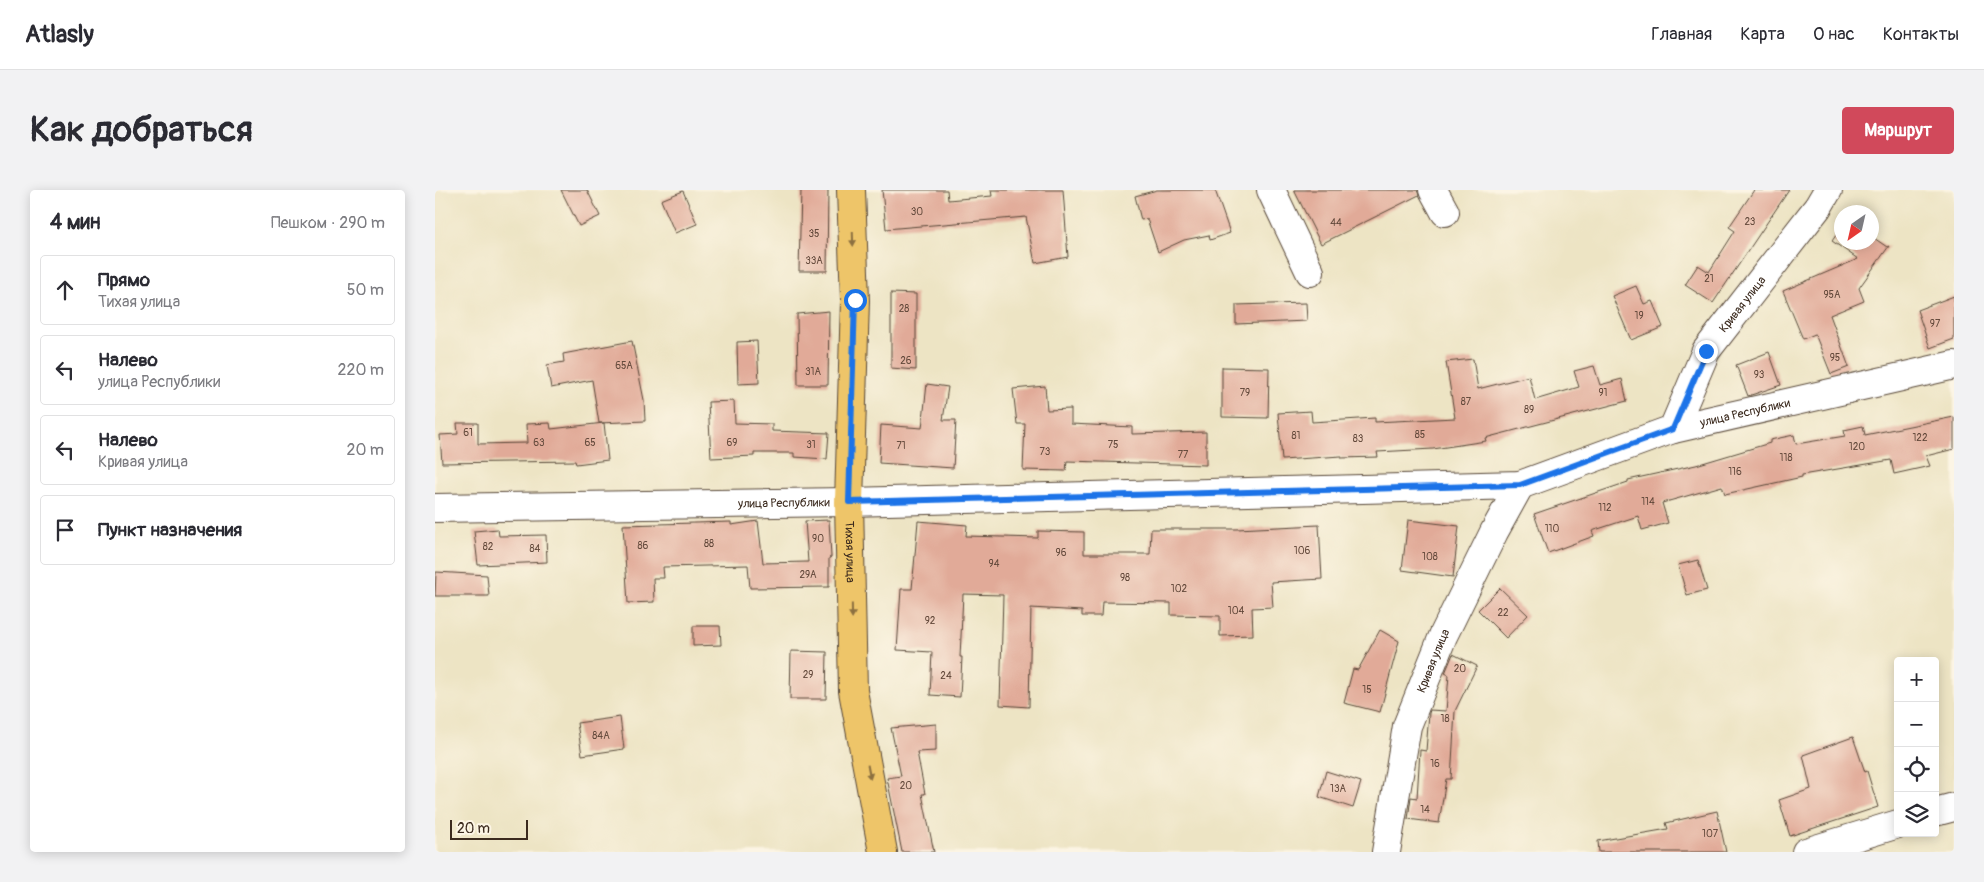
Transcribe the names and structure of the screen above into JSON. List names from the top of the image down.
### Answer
{
  "streets": {
    "main road": ["Тихая улица"],
    "street": ["Кривая улица", "улица Республики"]
  },
  "crossings": [
    ["Кривая улица", "улица Республики"],
    ["улица Республики", "Тихая улица"]
  ],
  "one_way": ["Тихая улица"],
  "house_numbers": [
    "30",
    "23",
    "44",
    "35",
    "33А",
    "21",
    "95А",
    "28",
    "19",
    "97",
    "95",
    "26",
    "65А",
    "31А",
    "93",
    "79",
    "91",
    "87",
    "89",
    "61",
    "85",
    "81",
    "122",
    "83",
    "63",
    "65",
    "69",
    "31",
    "75",
    "71",
    "120",
    "73",
    "77",
    "118",
    "116",
    "114",
    "112",
    "110",
    "90",
    "88",
    "86",
    "82",
    "84",
    "106",
    "96",
    "108",
    "94",
    "29А",
    "98",
    "102",
    "104",
    "22",
    "92",
    "20",
    "29",
    "24",
    "15",
    "18",
    "84А",
    "16",
    "20",
    "13А",
    "14",
    "107"
  ],
  "scale_bar": "20 m",
  "north": "bottom left",
  "page": {
    "header": "Atlasly",
    "nav": [
      "Главная",
      "Карта",
      "О нас",
      "Контакты"
    ],
    "buttons": "Маршрут",
    "title": "Как добраться",
    "heading": ["4 мин", "Пешком · 290 m"],
    "list": [
      ["Прямо", "Тихая улица", "50 m"],
      ["Налево", "улица Республики", "220 m"],
      ["Налево", "Кривая улица", "20 m"],
      "Пункт назначения"
    ],
    "map_buttons": ["+", "−"],
    "scale": "20 m"
  }
}
